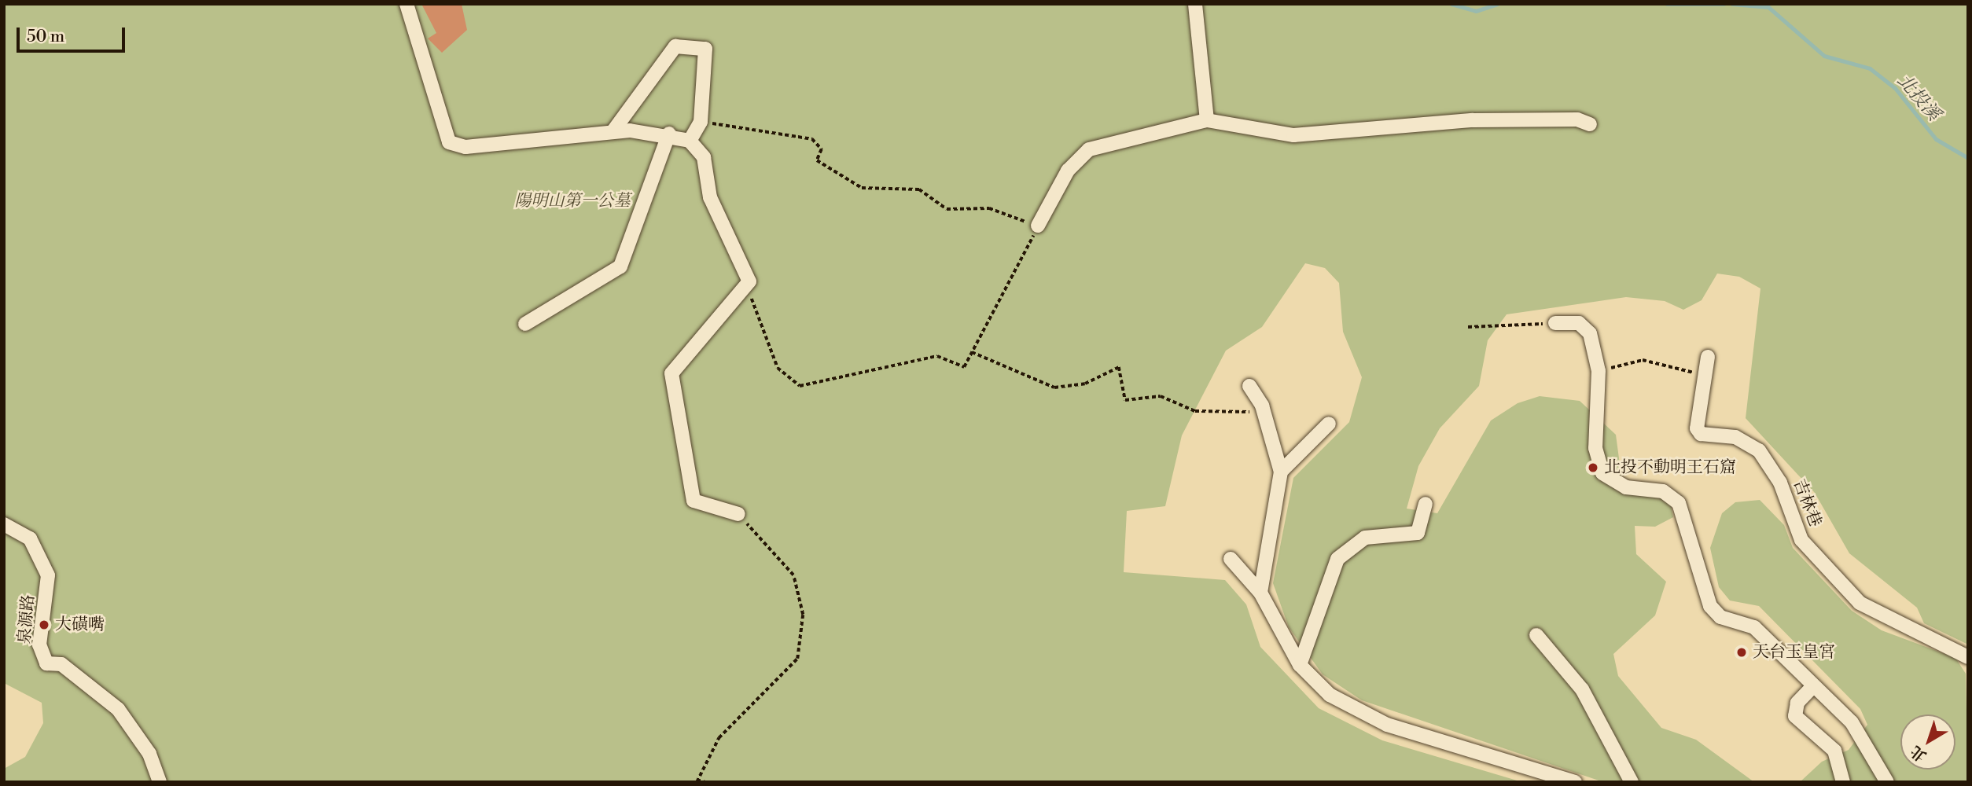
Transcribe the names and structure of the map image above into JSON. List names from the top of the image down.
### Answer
{
  "streets": {
    "street": ["吉林巷", "泉源路"]
  },
  "water": ["北投溪"],
  "parks": ["陽明山第一公墓"],
  "places": ["北投不動明王石窟", "大磺嘴", "天台玉皇宮"],
  "scale_bar": "50 m",
  "north": "bottom left"
}
